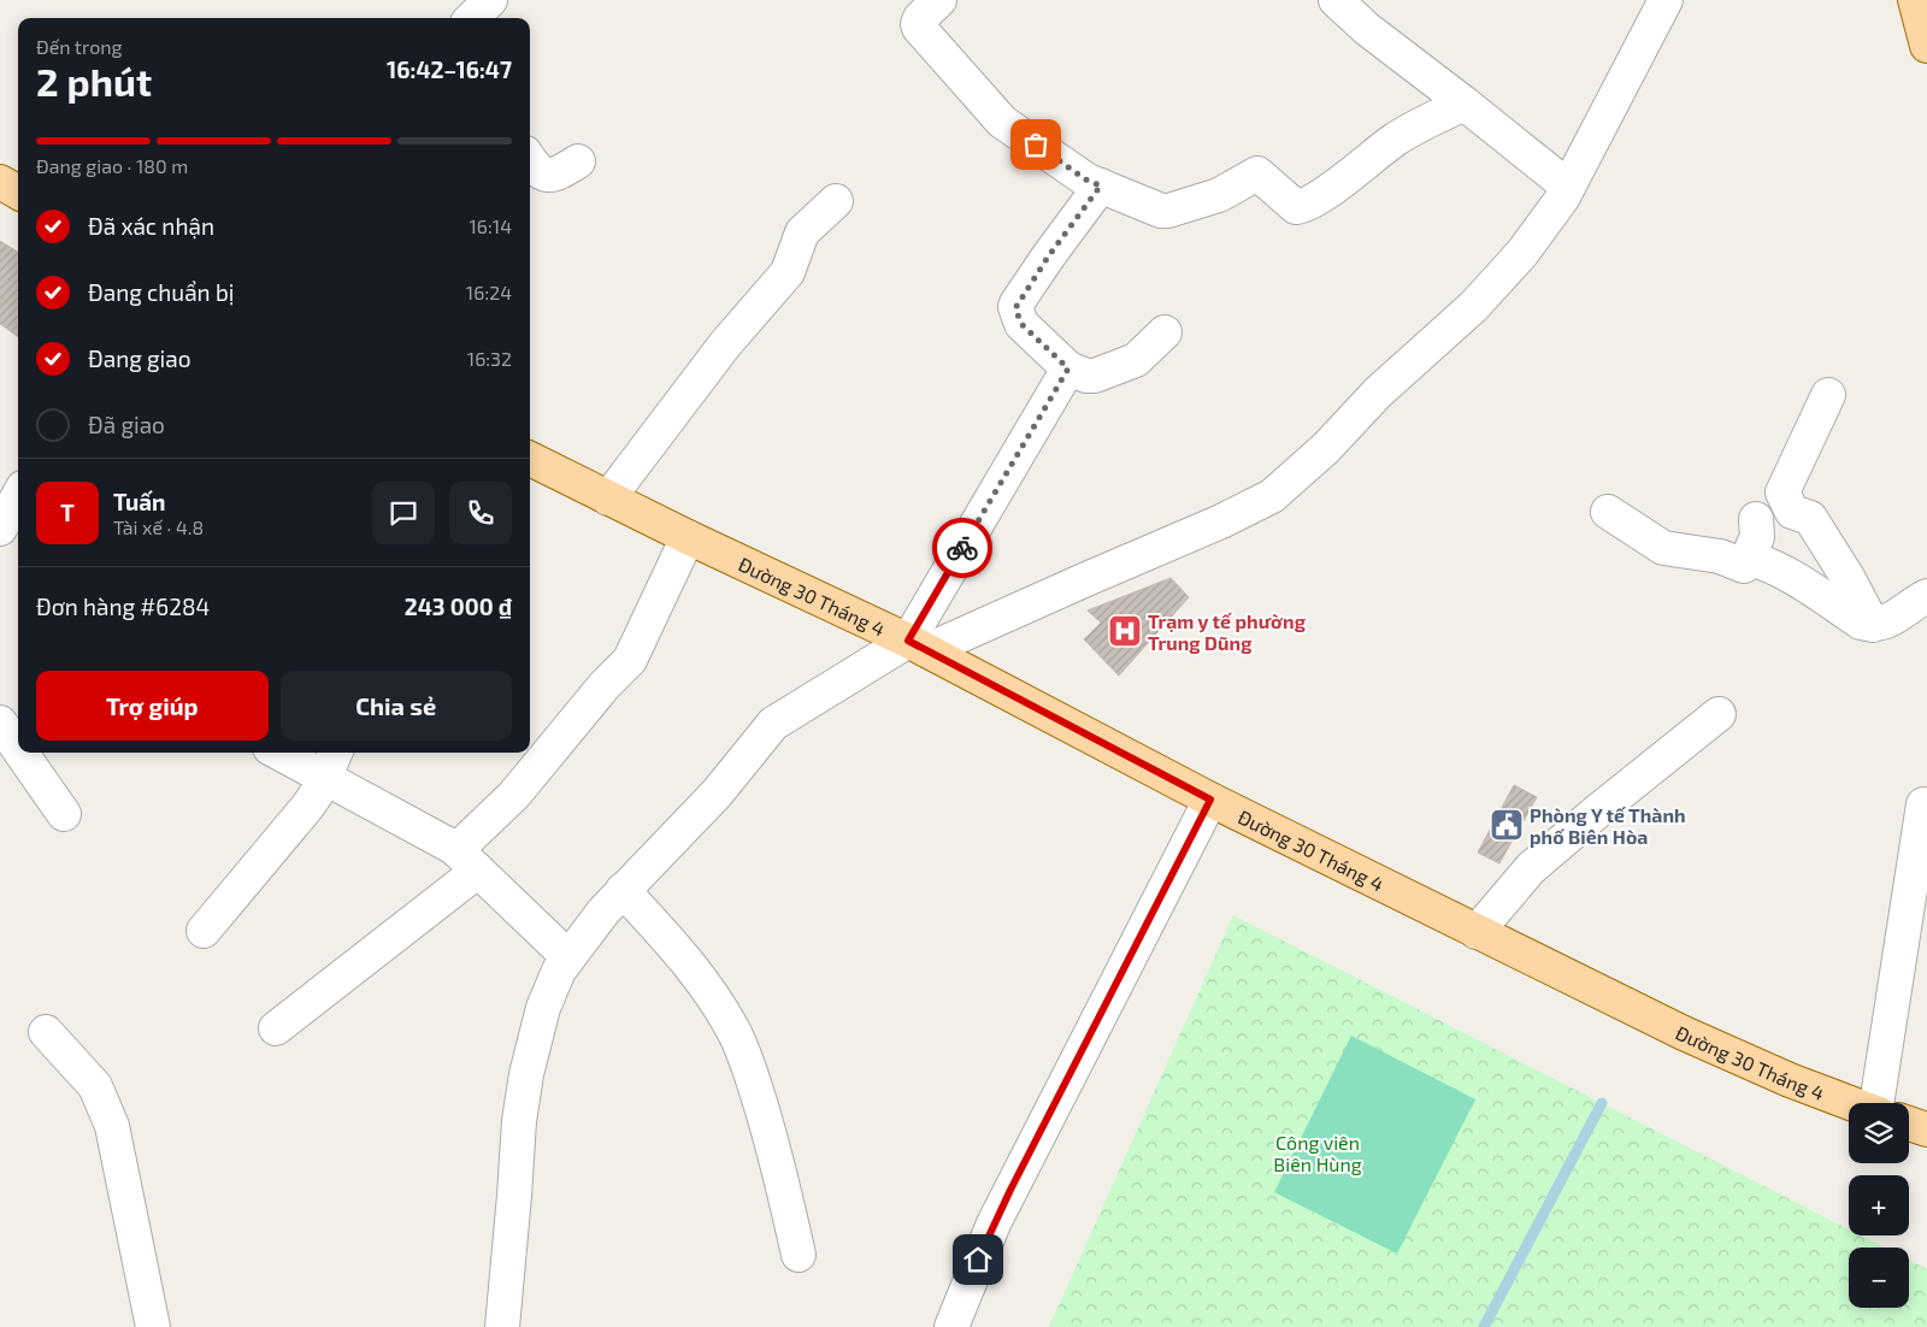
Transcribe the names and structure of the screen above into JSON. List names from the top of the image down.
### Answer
{
  "streets": {
    "main road": ["Đường 30 Tháng 4"]
  },
  "parks": ["Công viên Biên Hùng"],
  "places": {
    "hospital": ["Trạm y tế phường Trung Dũng"],
    "public building": ["Phòng Y tế Thành phố Biên Hòa"]
  },
  "page": {
    "heading": ["2 phút", "Đến trong", "16:42–16:47"],
    "panel": [
      "Tuấn",
      "Tài xế · 4.8",
      "Đơn hàng #6284",
      "243 000 ₫"
    ],
    "bar": "Đang giao · 180 m",
    "list": [
      ["Đã xác nhận", "16:14"],
      ["Đang chuẩn bị", "16:24"],
      ["Đang giao", "16:32"],
      "Đã giao"
    ],
    "round": "T",
    "buttons": ["Trợ giúp", "Chia sẻ"],
    "map_buttons": ["+", "−"]
  }
}
